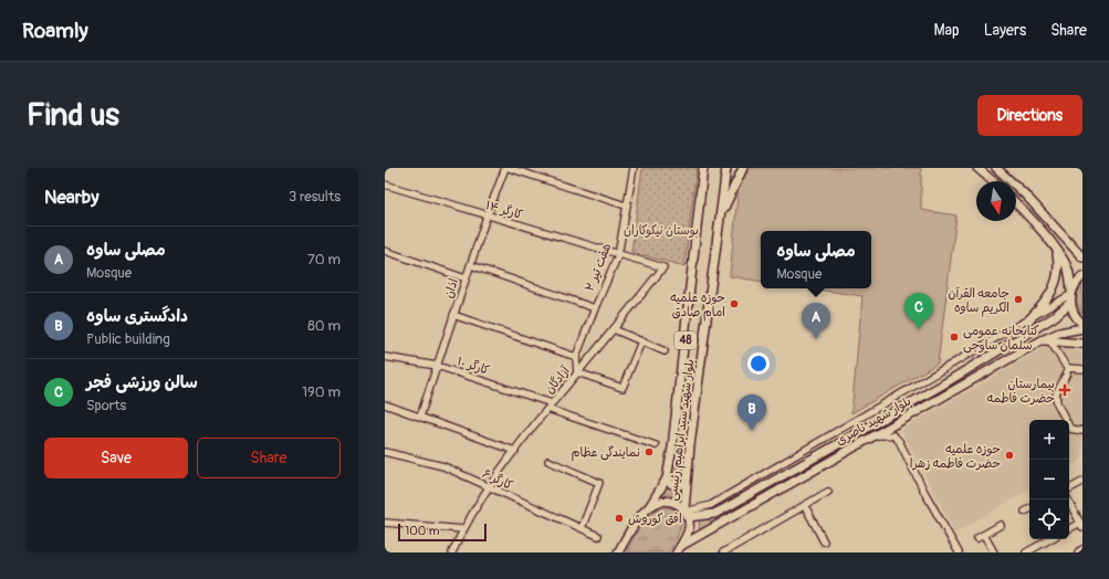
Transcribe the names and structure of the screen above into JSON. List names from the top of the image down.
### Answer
{
  "streets": {
    "main road": ["48", "بلوار شهید ناصری", "بلوار شهید سید ابراهیم رئیسی"],
    "street": [
      "کارگر ۱۴",
      "هفت تیر ۲",
      "اذان",
      "کارگر ۱۰",
      "آزادگان",
      "کارگر ۶"
    ]
  },
  "crossings": [
    ["کارگر ۱۴", "هفت تیر ۲"],
    ["کارگر ۱۴", "اذان"],
    ["کارگر ۱۴", "آزادگان"],
    ["هفت تیر ۲", "آزادگان"],
    ["اذان", "کارگر ۱۰"],
    ["48", "بلوار شهید ناصری"],
    ["48", "بلوار شهید سید ابراهیم رئیسی"],
    ["کارگر ۱۰", "آزادگان"],
    ["آزادگان", "کارگر ۶"],
    ["بلوار شهید ناصری", "بلوار شهید سید ابراهیم رئیسی"]
  ],
  "parks": ["بوستان نیکوکاران"],
  "places": {
    "other": [
      "جامعه القرآن الکریم ساوه",
      "حوزه علمیه امام صادق",
      "کتابخانه عمومی سلمان ساوجی",
      "نمایندگی عظام",
      "حوزه علمیه حضرت فاطمه زهرا",
      "افق کوروش"
    ],
    "health": ["بیمارستان حضرت فاطمه"]
  },
  "scale_bar": "100 m",
  "north": "bottom",
  "page": {
    "header": "Roamly",
    "nav": ["Map", "Layers", "Share"],
    "buttons": [
      "Directions",
      ["Save", "Share"]
    ],
    "title": "Find us",
    "heading": ["Nearby", "3 results"],
    "list": [
      {
        "mark": "A",
        "name": "مصلی ساوه",
        "note": "Mosque",
        "value": "70 m"
      },
      {
        "mark": "B",
        "name": "دادگستری ساوه",
        "note": "Public building",
        "value": "80 m"
      },
      {
        "mark": "C",
        "name": "سالن ورزشی فجر",
        "note": "Sports",
        "value": "190 m"
      }
    ],
    "popup": ["مصلی ساوه", "Mosque"],
    "pins": ["C", "A", "B"],
    "map_buttons": ["+", "−"],
    "scale": "100 m"
  }
}
